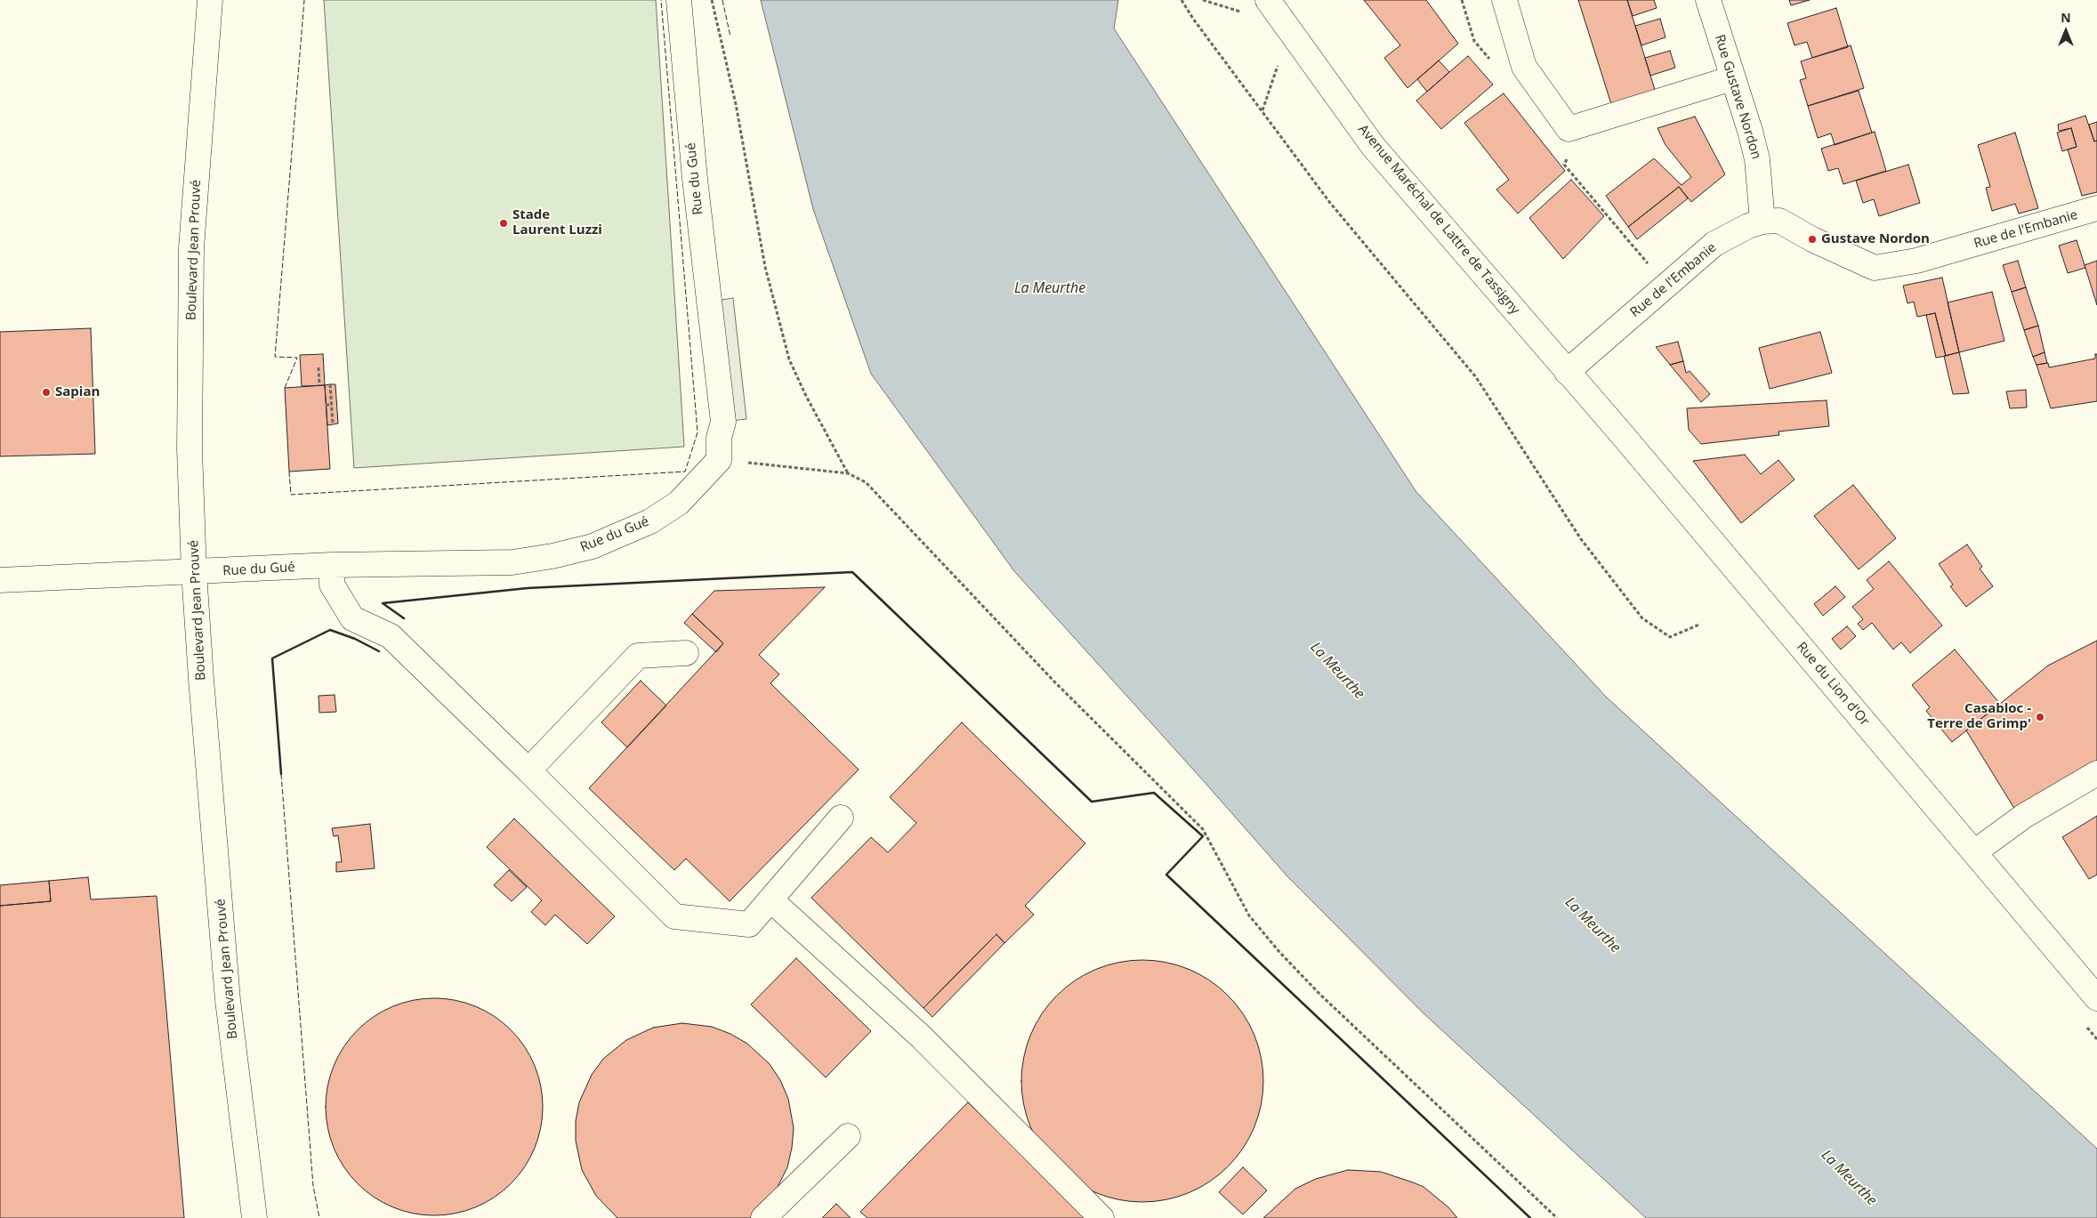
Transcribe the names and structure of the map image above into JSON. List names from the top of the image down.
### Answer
{
  "streets": {
    "street": [
      "Rue Gustave Nordon",
      "Rue du Gué",
      "Avenue Maréchal de Lattre de Tassigny",
      "Rue de l'Embanie",
      "Boulevard Jean Prouvé",
      "Rue du Lion d'Or"
    ]
  },
  "crossings": [
    ["Rue Gustave Nordon", "Rue de l'Embanie"],
    ["Rue du Gué", "Boulevard Jean Prouvé"],
    ["Avenue Maréchal de Lattre de Tassigny", "Rue de l'Embanie"],
    ["Avenue Maréchal de Lattre de Tassigny", "Rue du Lion d'Or"],
    ["Rue de l'Embanie", "Rue du Lion d'Or"]
  ],
  "water": ["La Meurthe"],
  "places": [
    "Stade Laurent Luzzi",
    "Gustave Nordon",
    "Sapian",
    "Casabloc - Terre de Grimp'"
  ],
  "north": "top"
}
